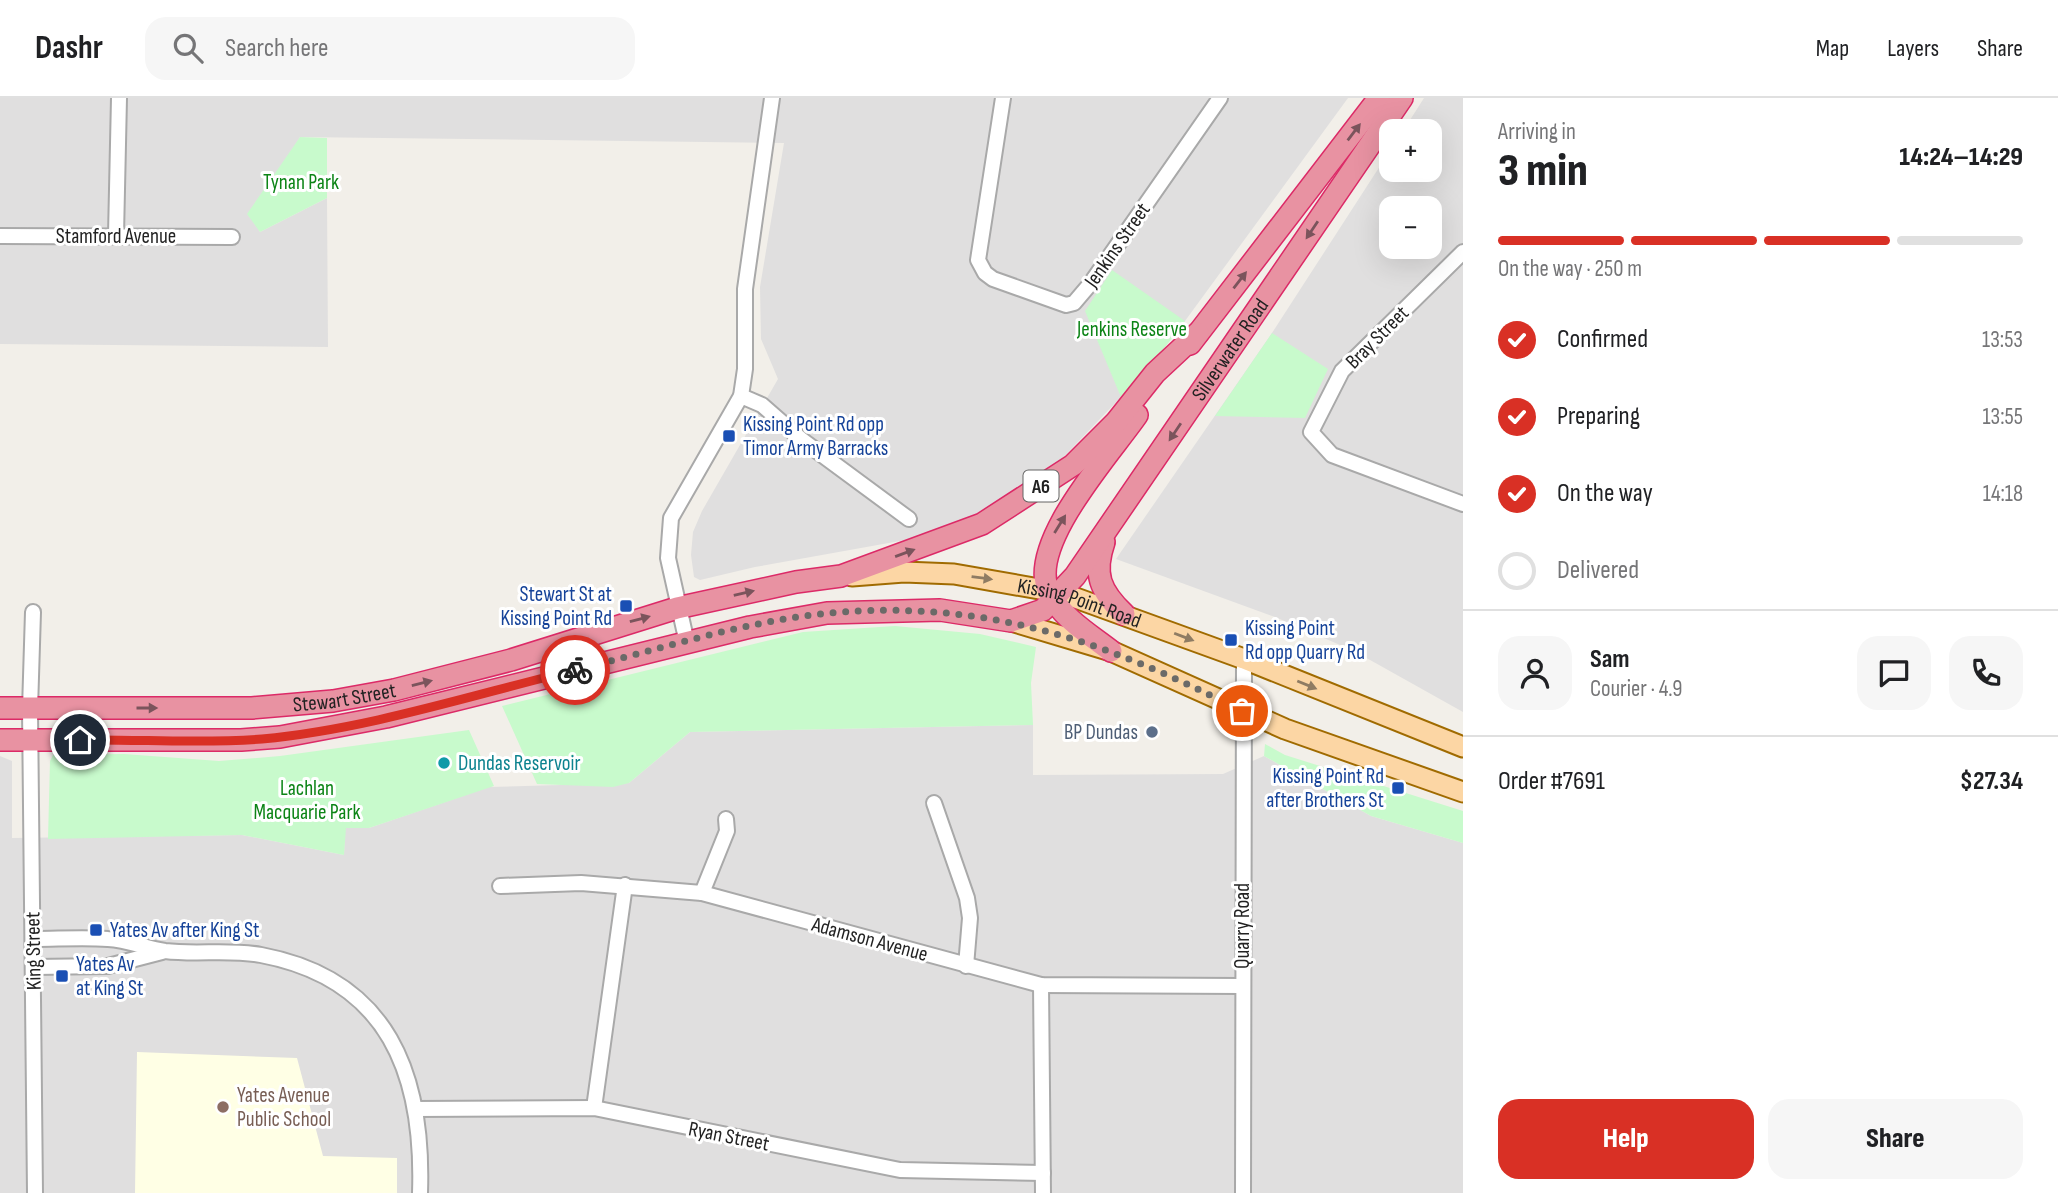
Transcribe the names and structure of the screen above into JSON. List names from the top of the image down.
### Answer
{
  "streets": {
    "highway": [
      "Silverwater Road",
      "A6",
      "Kissing Point Road",
      "Stewart Street"
    ],
    "street": [
      "Stamford Avenue",
      "Jenkins Street",
      "Bray Street",
      "Quarry Road",
      "Adamson Avenue",
      "King Street",
      "Ryan Street"
    ]
  },
  "crossings": [
    ["Silverwater Road", "Kissing Point Road"],
    ["Kissing Point Road", "Stewart Street"],
    ["Kissing Point Road", "Quarry Road"],
    ["Stewart Street", "King Street"],
    ["Quarry Road", "Adamson Avenue"]
  ],
  "parks": ["Tynan Park", "Jenkins Reserve", "Lachlan Macquarie Park"],
  "places": {
    "transit": [
      "Kissing Point Rd opp Timor Army Barracks",
      "Stewart St at Kissing Point Rd",
      "Kissing Point Rd opp Quarry Rd",
      "Kissing Point Rd after Brothers St",
      "Yates Av after King St",
      "Yates Av at King St"
    ],
    "other": ["BP Dundas", "Dundas Reservoir", "Yates Avenue Public School"]
  },
  "page": {
    "header": "Dashr",
    "search": "Search here",
    "nav": ["Map", "Layers", "Share"],
    "heading": ["3 min", "Arriving in", "14:24–14:29"],
    "panel": [
      "Sam",
      "Courier · 4.9",
      "Order #7691",
      "$27.34"
    ],
    "map_buttons": ["+", "−"],
    "bar": "On the way · 250 m",
    "list": [
      ["Confirmed", "13:53"],
      ["Preparing", "13:55"],
      ["On the way", "14:18"],
      "Delivered"
    ],
    "buttons": ["Help", "Share"]
  }
}
